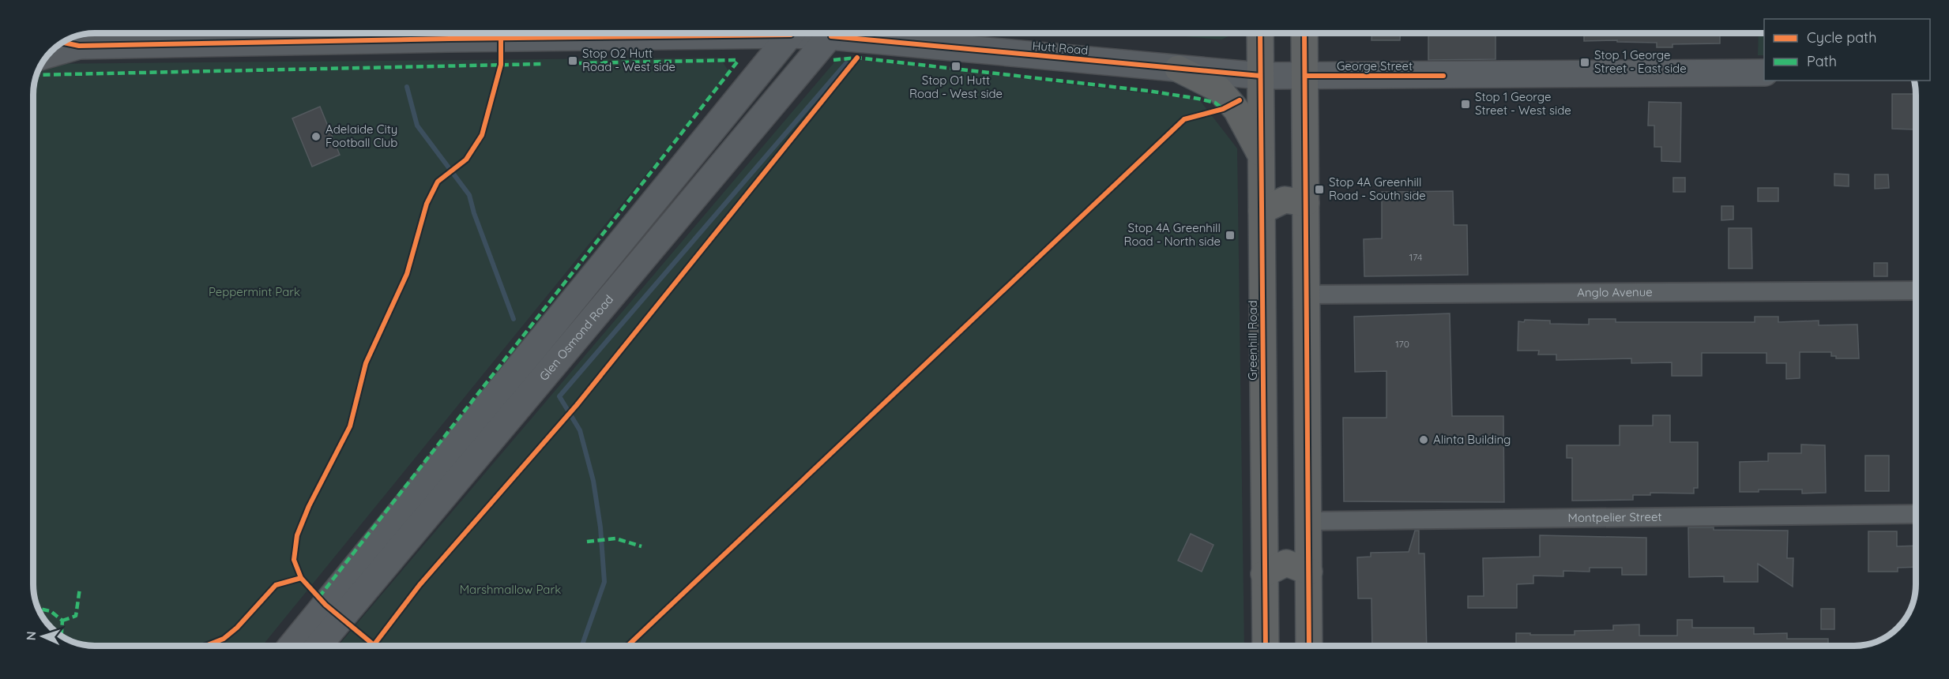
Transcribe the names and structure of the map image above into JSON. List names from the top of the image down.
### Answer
{
  "streets": {
    "highway": ["Greenhill Road"],
    "main road": ["Hutt Road", "George Street", "Glen Osmond Road"],
    "street": ["Anglo Avenue", "Montpelier Street"]
  },
  "crossings": [
    ["Hutt Road", "George Street"],
    ["Hutt Road", "Greenhill Road"]
  ],
  "parks": ["Peppermint Park", "Marshmallow Park"],
  "places": {
    "transit": [
      "Stop O2 Hutt Road - West side",
      "Stop 1 George Street - East side",
      "Stop O1 Hutt Road - West side",
      "Stop 1 George Street - West side",
      "Stop 4A Greenhill Road - South side",
      "Stop 4A Greenhill Road - North side"
    ],
    "other": ["Adelaide City Football Club", "Alinta Building"]
  },
  "house_numbers": ["174", "170"],
  "legend": ["Cycle path", "Path"],
  "north": "left"
}
